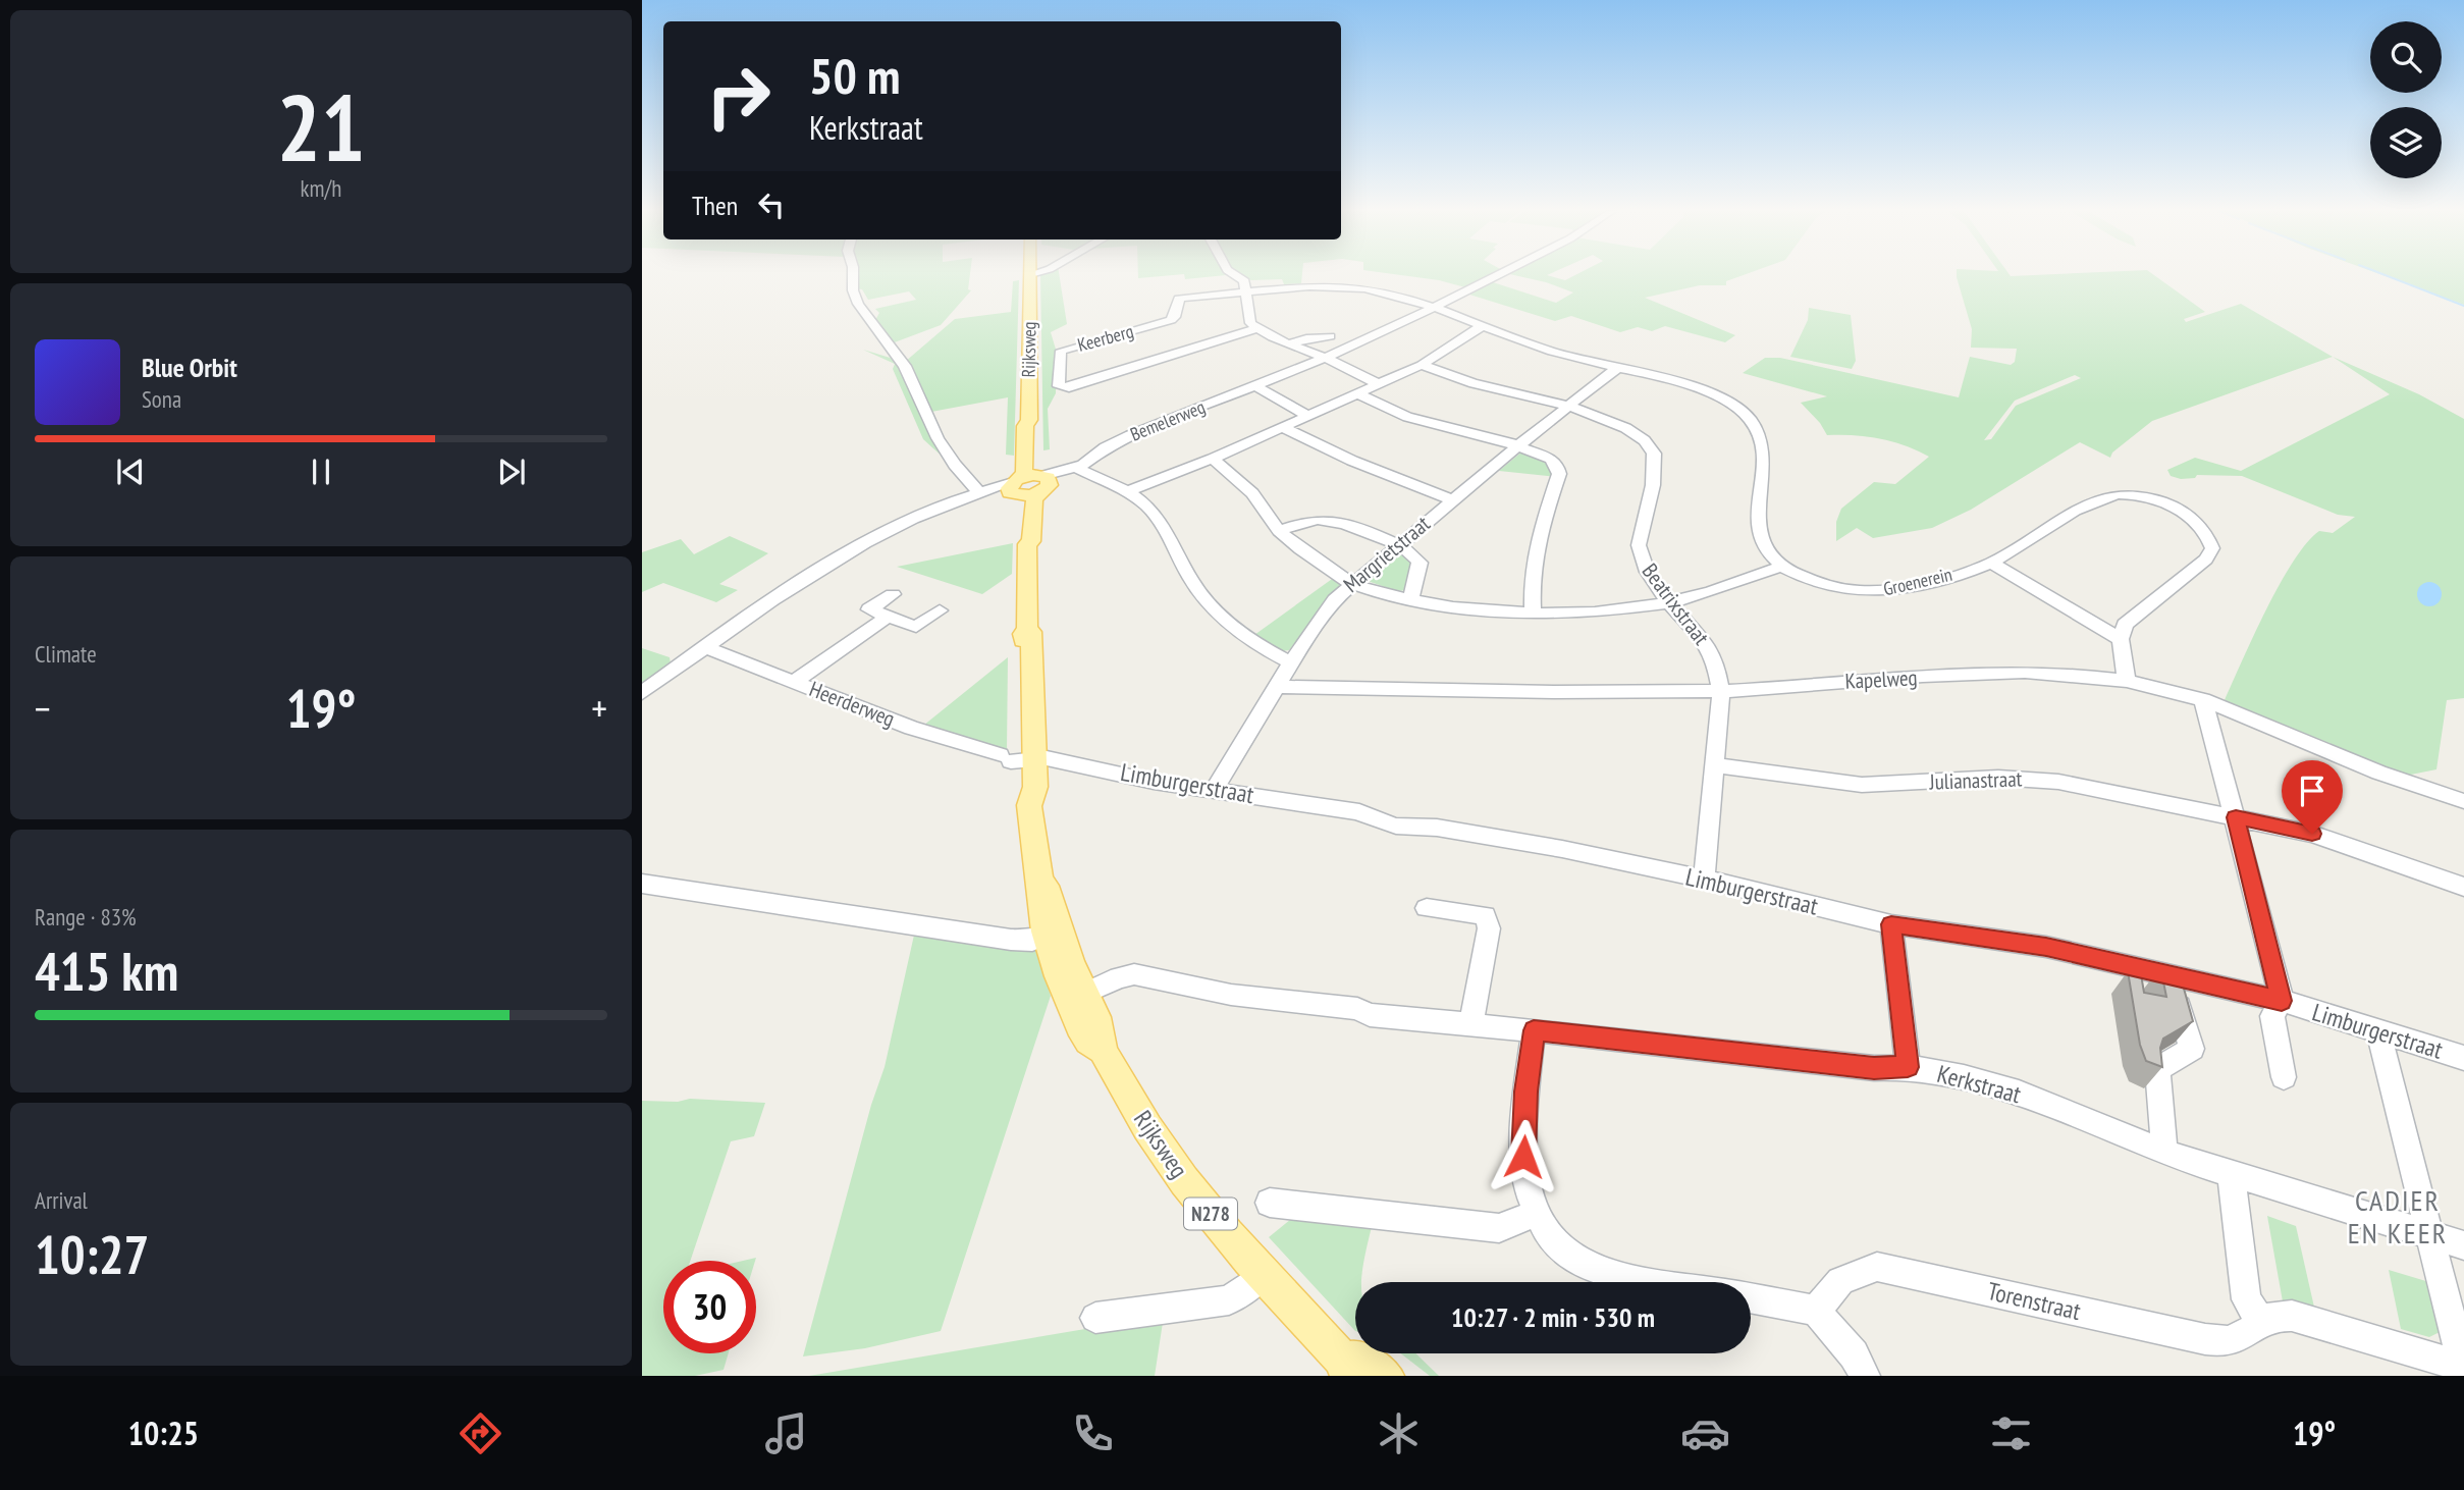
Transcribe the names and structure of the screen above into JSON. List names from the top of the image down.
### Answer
{
  "streets": {
    "main road": ["Rijksweg", "N278"],
    "street": [
      "Keerberg",
      "Bemelerweg",
      "Margrietstraat",
      "Groenerein",
      "Beatrixstraat",
      "Kapelweg",
      "Heerderweg",
      "Julianastraat",
      "Limburgerstraat",
      "Kerkstraat",
      "Torenstraat"
    ]
  },
  "crossings": [
    ["Keerberg", "Groenerein"],
    ["Rijksweg", "Bemelerweg"],
    ["Rijksweg", "Heerderweg"],
    ["Rijksweg", "Limburgerstraat"],
    ["Rijksweg", "Kerkstraat"],
    ["Bemelerweg", "Groenerein"],
    ["Margrietstraat", "Groenerein"],
    ["Margrietstraat", "Beatrixstraat"],
    ["Margrietstraat", "Kapelweg"],
    ["Margrietstraat", "Limburgerstraat"],
    ["Beatrixstraat", "Kapelweg"],
    ["Beatrixstraat", "Julianastraat"],
    ["Beatrixstraat", "Limburgerstraat"],
    ["Heerderweg", "Limburgerstraat"]
  ],
  "districts": ["CADIER EN KEER"],
  "page": {
    "tile": [
      ["21", "km/h"],
      "Climate",
      ["Range · 83%", "415 km"],
      ["Arrival", "10:27"]
    ],
    "turn": ["50 m", "Kerkstraat"],
    "then": "Then",
    "song": ["Blue Orbit", "Sona"],
    "heat": ["−", "19°", "+"],
    "limit": "30",
    "trip": "10:27 · 2 min · 530 m",
    "tabs": ["10:25", "19°"]
  }
}
